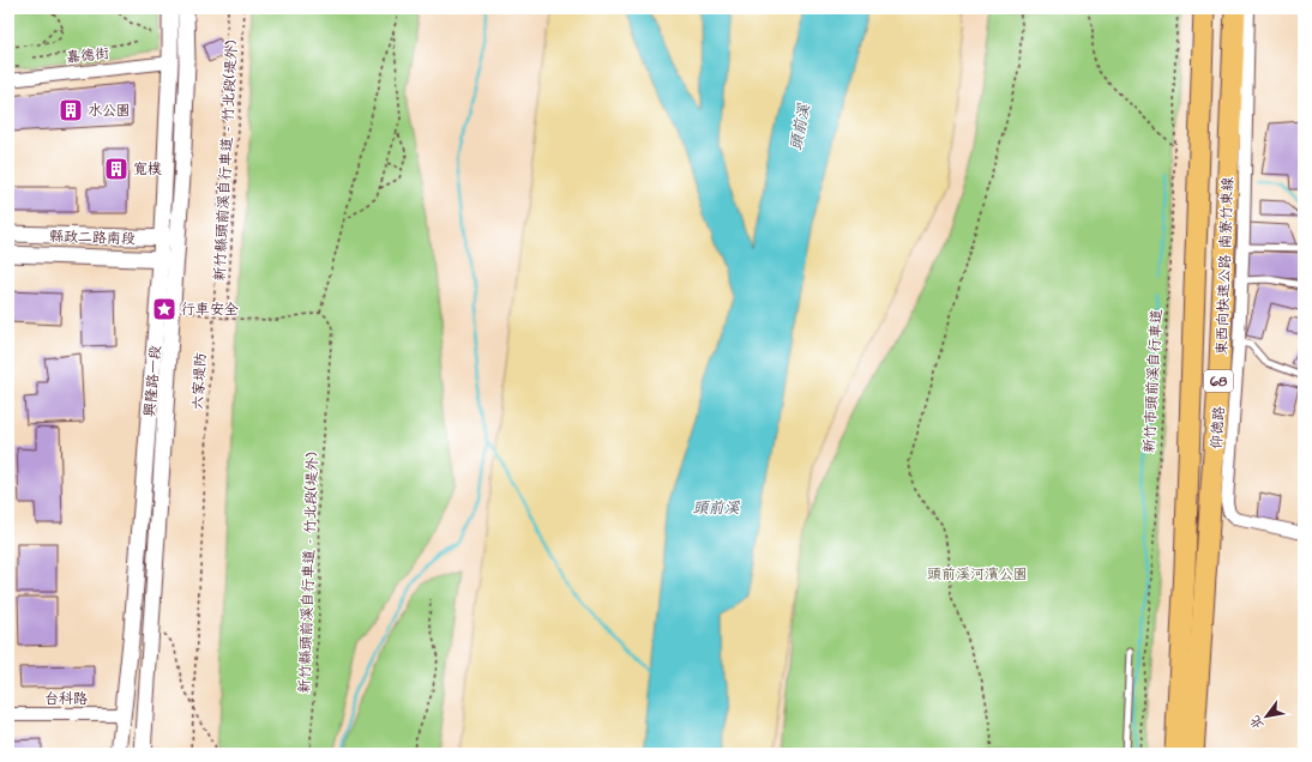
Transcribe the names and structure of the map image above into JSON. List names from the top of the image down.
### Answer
{
  "streets": {
    "highway": ["東西向快速公路 南寮竹東線", "68"],
    "street": [
      "嘉德街",
      "縣政二路南段",
      "興隆路一段",
      "仰德路",
      "台科路"
    ],
    "path": ["新竹縣頭前溪自行車道 - 竹北段(堤外)", "六家堤防", "新竹市頭前溪自行車道"]
  },
  "crossings": [
    ["嘉德街", "興隆路一段"],
    ["縣政二路南段", "興隆路一段"],
    ["興隆路一段", "台科路"]
  ],
  "water": ["頭前溪"],
  "parks": ["頭前溪河濱公園"],
  "places": {
    "building": ["水公園", "寬樸"],
    "place": ["行車安全"]
  },
  "north": "bottom left"
}
